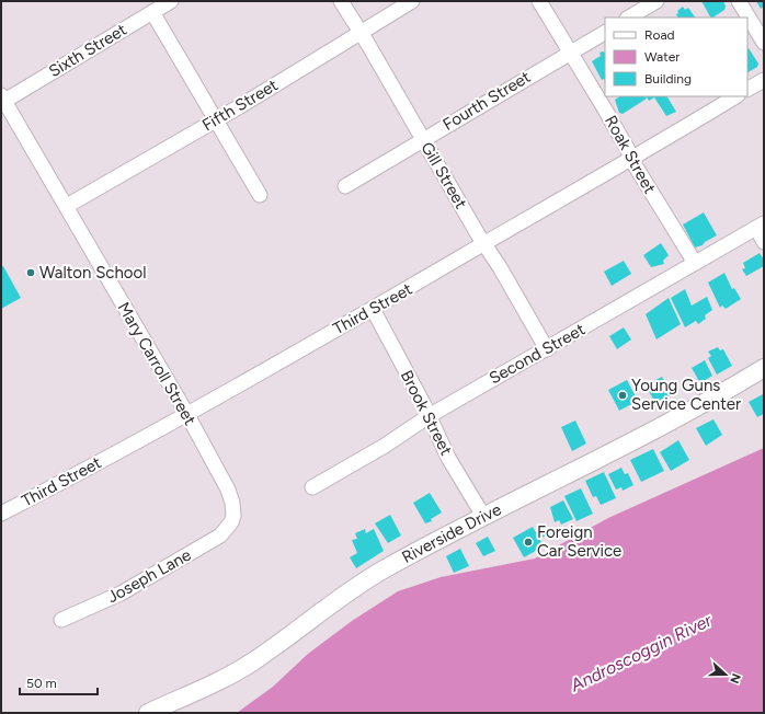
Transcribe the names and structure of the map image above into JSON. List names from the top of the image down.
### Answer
{
  "streets": {
    "main road": ["Riverside Drive"],
    "street": [
      "Sixth Street",
      "Fourth Street",
      "Fifth Street",
      "Roak Street",
      "Gill Street",
      "Third Street",
      "Second Street",
      "Mary Carroll Street",
      "Brook Street",
      "Joseph Lane"
    ]
  },
  "crossings": [
    ["Sixth Street", "Mary Carroll Street"],
    ["Fourth Street", "Roak Street"],
    ["Fourth Street", "Gill Street"],
    ["Fifth Street", "Gill Street"],
    ["Fifth Street", "Mary Carroll Street"],
    ["Roak Street", "Third Street"],
    ["Roak Street", "Second Street"],
    ["Gill Street", "Third Street"],
    ["Gill Street", "Second Street"],
    ["Third Street", "Mary Carroll Street"],
    ["Third Street", "Brook Street"],
    ["Second Street", "Brook Street"],
    ["Mary Carroll Street", "Joseph Lane"],
    ["Brook Street", "Riverside Drive"]
  ],
  "water": ["Androscoggin River"],
  "places": ["Walton School", "Young Guns Service Center", "Foreign Car Service"],
  "legend": ["Road", "Water", "Building"],
  "scale_bar": "50 m",
  "north": "right"
}
